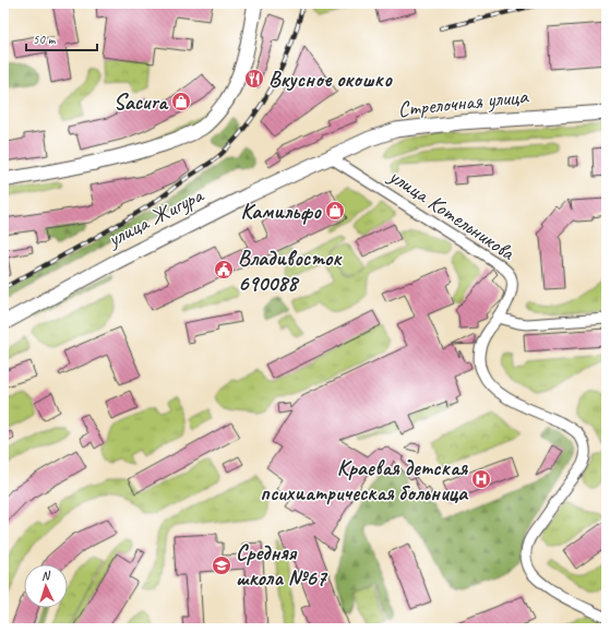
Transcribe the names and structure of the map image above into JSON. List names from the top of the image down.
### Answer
{
  "streets": {
    "main road": ["Стрелочная улица", "улица Жигура"],
    "street": ["улица Котельникова"]
  },
  "crossings": [
    ["Стрелочная улица", "улица Котельникова"],
    ["Стрелочная улица", "улица Жигура"],
    ["улица Котельникова", "улица Жигура"]
  ],
  "places": {
    "restaurant": ["Вкусное окошко"],
    "shop": ["Sacura", "Камильфо"],
    "public building": ["Владивосток 690088"],
    "hospital": ["Краевая детская психиатрическая больница"],
    "school or university": ["Средняя школа №67"]
  },
  "scale_bar": "50 m",
  "north": "top"
}
